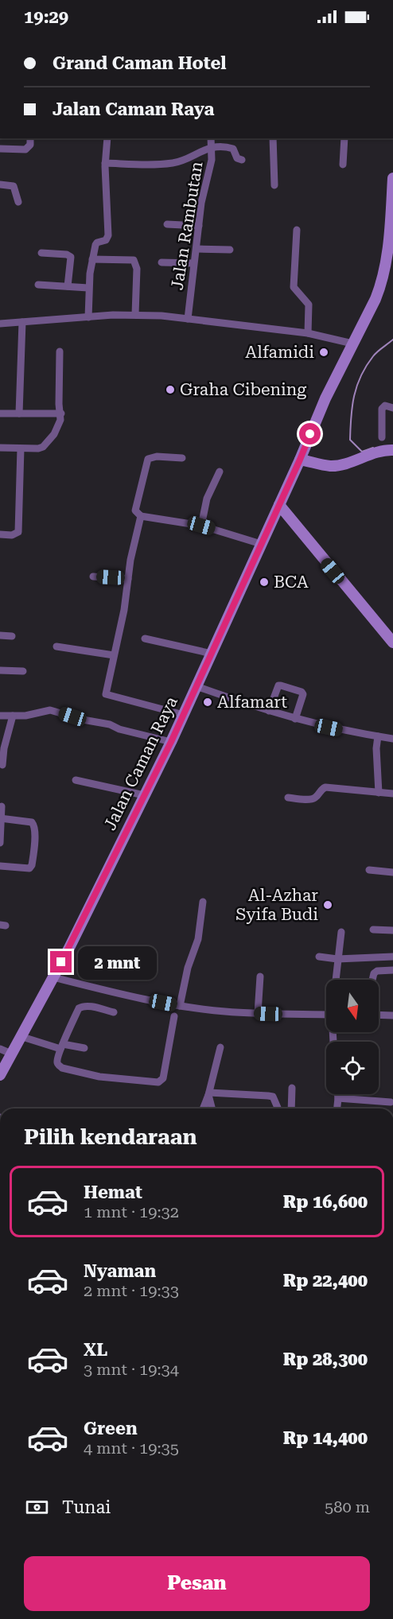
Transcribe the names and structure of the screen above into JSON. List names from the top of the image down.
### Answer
{
  "streets": {
    "main road": ["Jalan Caman Raya"],
    "street": ["Jalan Rambutan"]
  },
  "places": [
    "Alfamidi",
    "Graha Cibening",
    "BCA",
    "Alfamart",
    "Al-Azhar Syifa Budi"
  ],
  "north": "bottom",
  "page": {
    "status": "19:29",
    "banner": ["Grand Caman Hotel", "Jalan Caman Raya"],
    "bubble": "2 mnt",
    "heading": "Pilih kendaraan",
    "list": [
      {
        "name": "Hemat",
        "note": "1 mnt · 19:32",
        "value": "Rp 16,600"
      },
      {
        "name": "Nyaman",
        "note": "2 mnt · 19:33",
        "value": "Rp 22,400"
      },
      {
        "name": "XL",
        "note": "3 mnt · 19:34",
        "value": "Rp 28,300"
      },
      {
        "name": "Green",
        "note": "4 mnt · 19:35",
        "value": "Rp 14,400"
      }
    ],
    "pay": ["Tunai", "580 m"],
    "buttons": "Pesan"
  }
}
